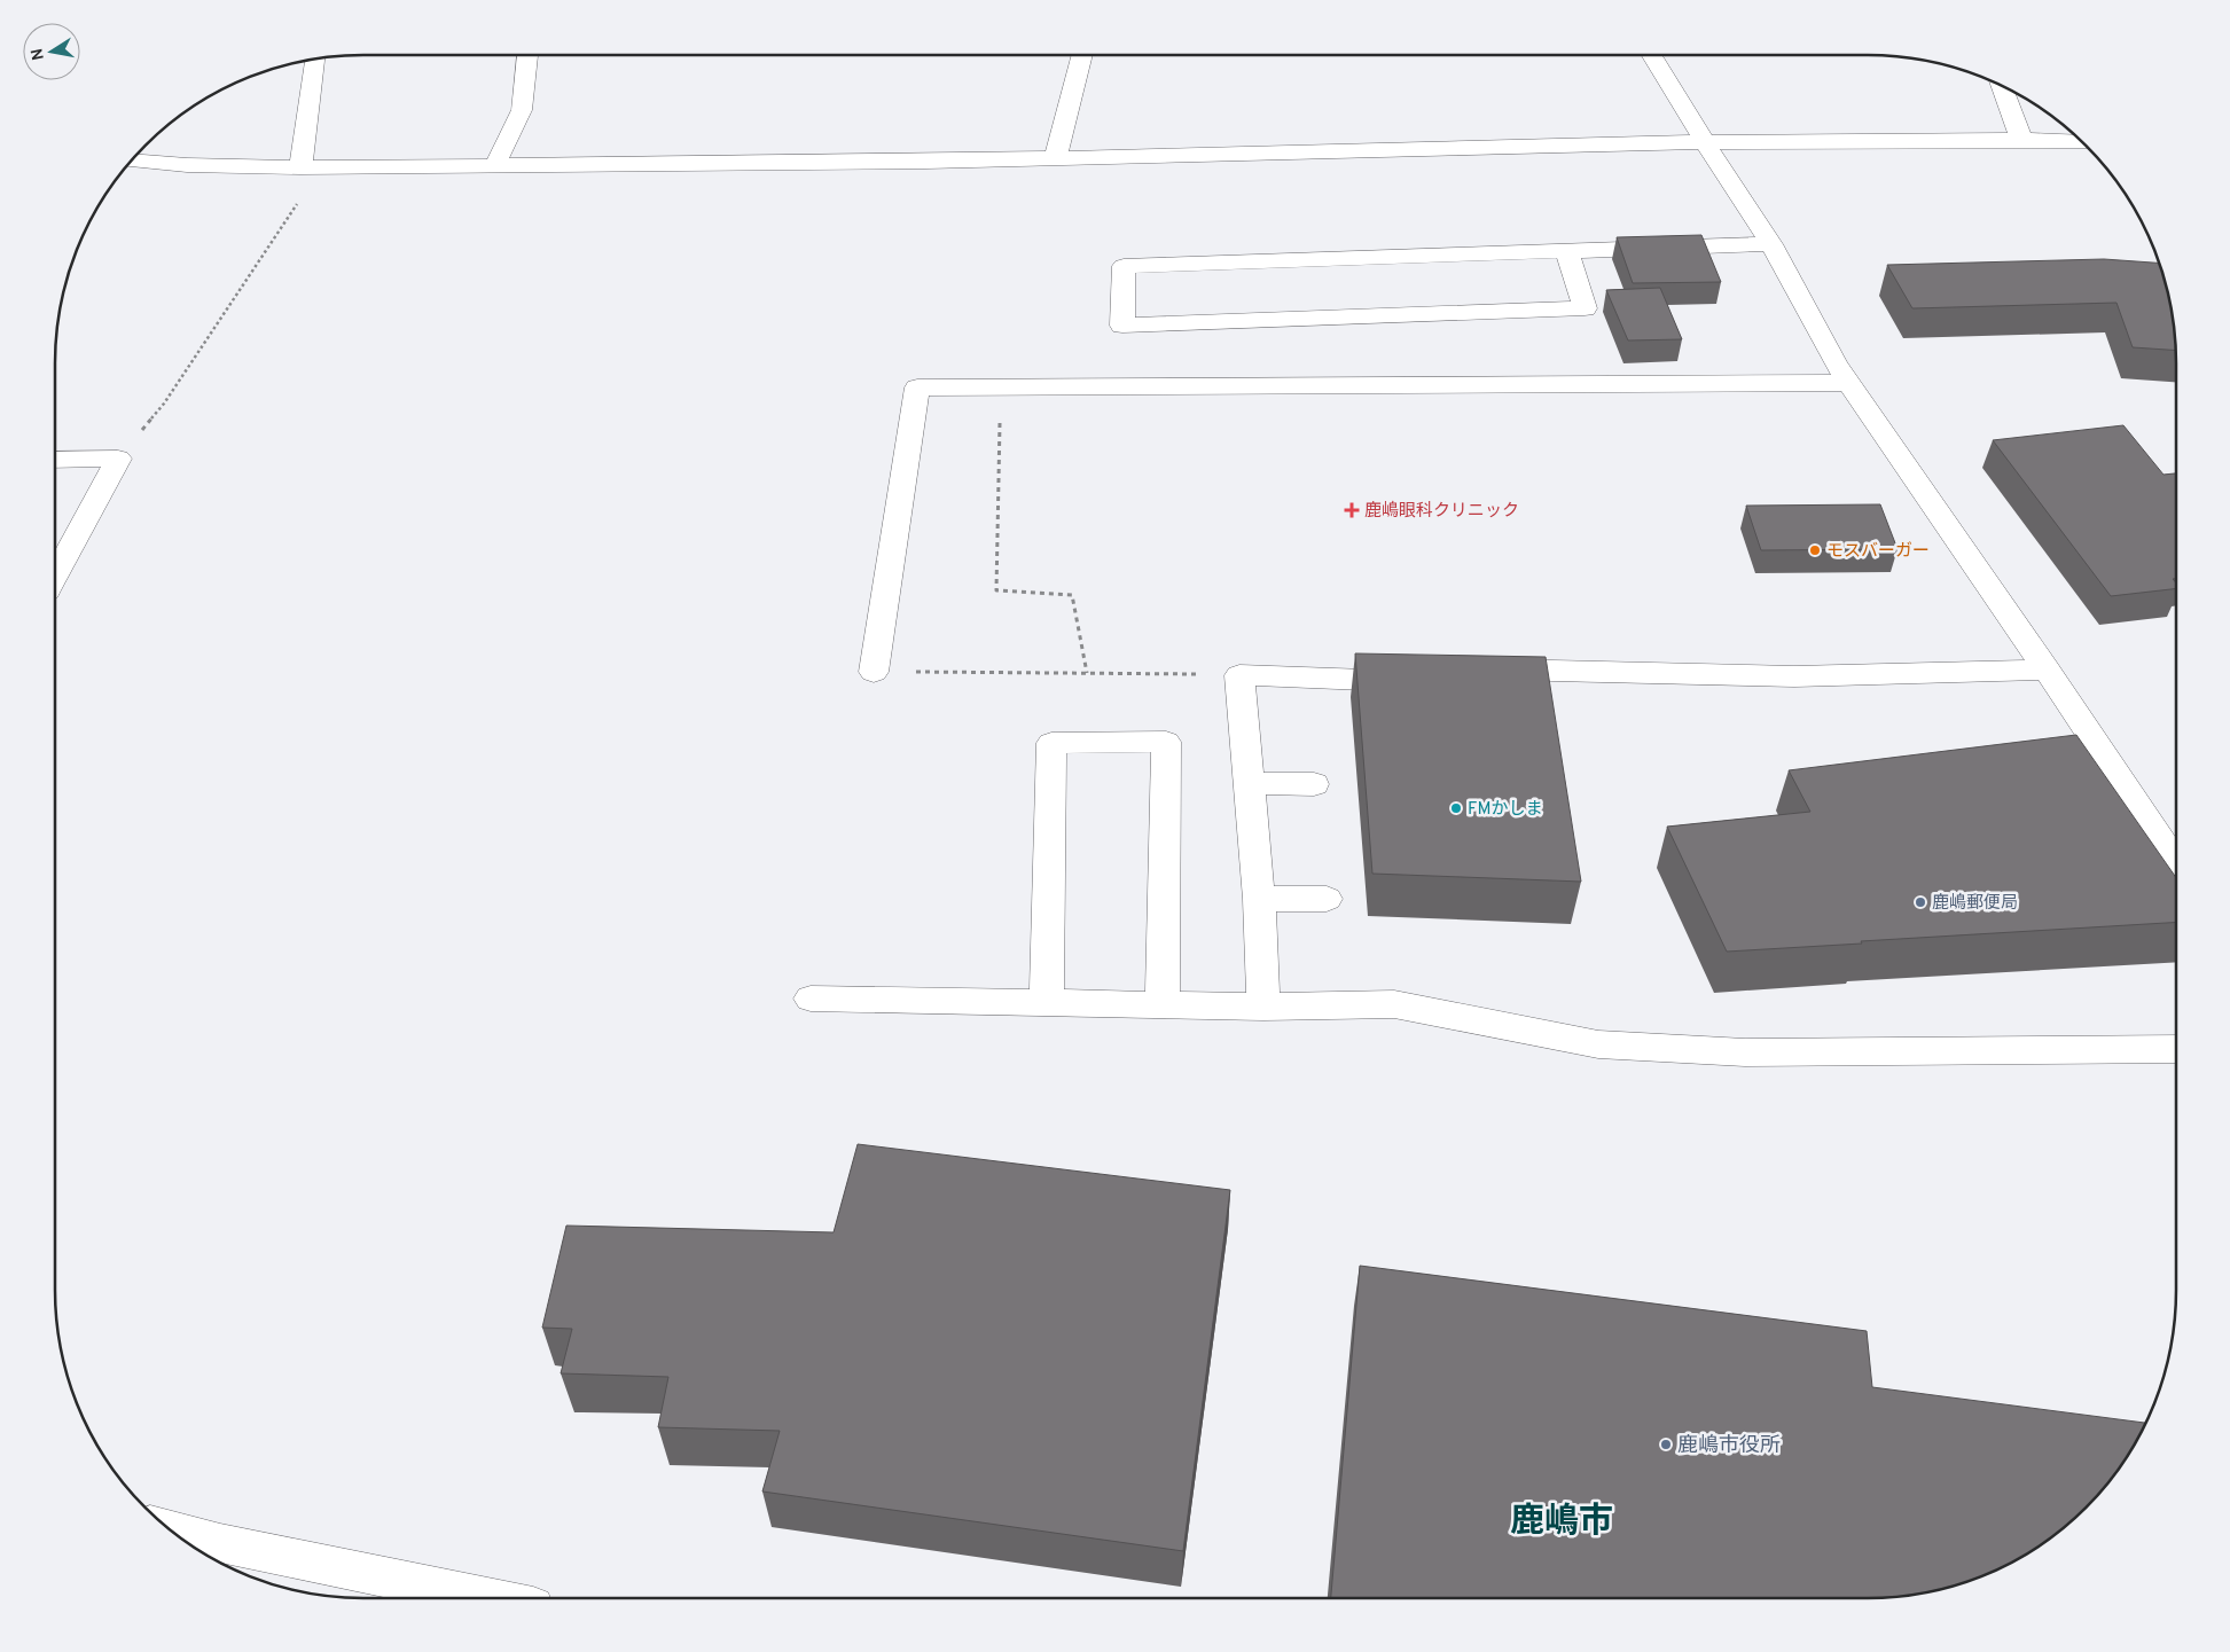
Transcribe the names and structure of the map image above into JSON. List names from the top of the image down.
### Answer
{
  "districts": ["鹿嶋市"],
  "places": {
    "health": ["鹿嶋眼科クリニック"],
    "other": [
      "モスバーガー",
      "FMかしま",
      "鹿嶋郵便局",
      "鹿嶋市役所"
    ]
  },
  "north": "left"
}
